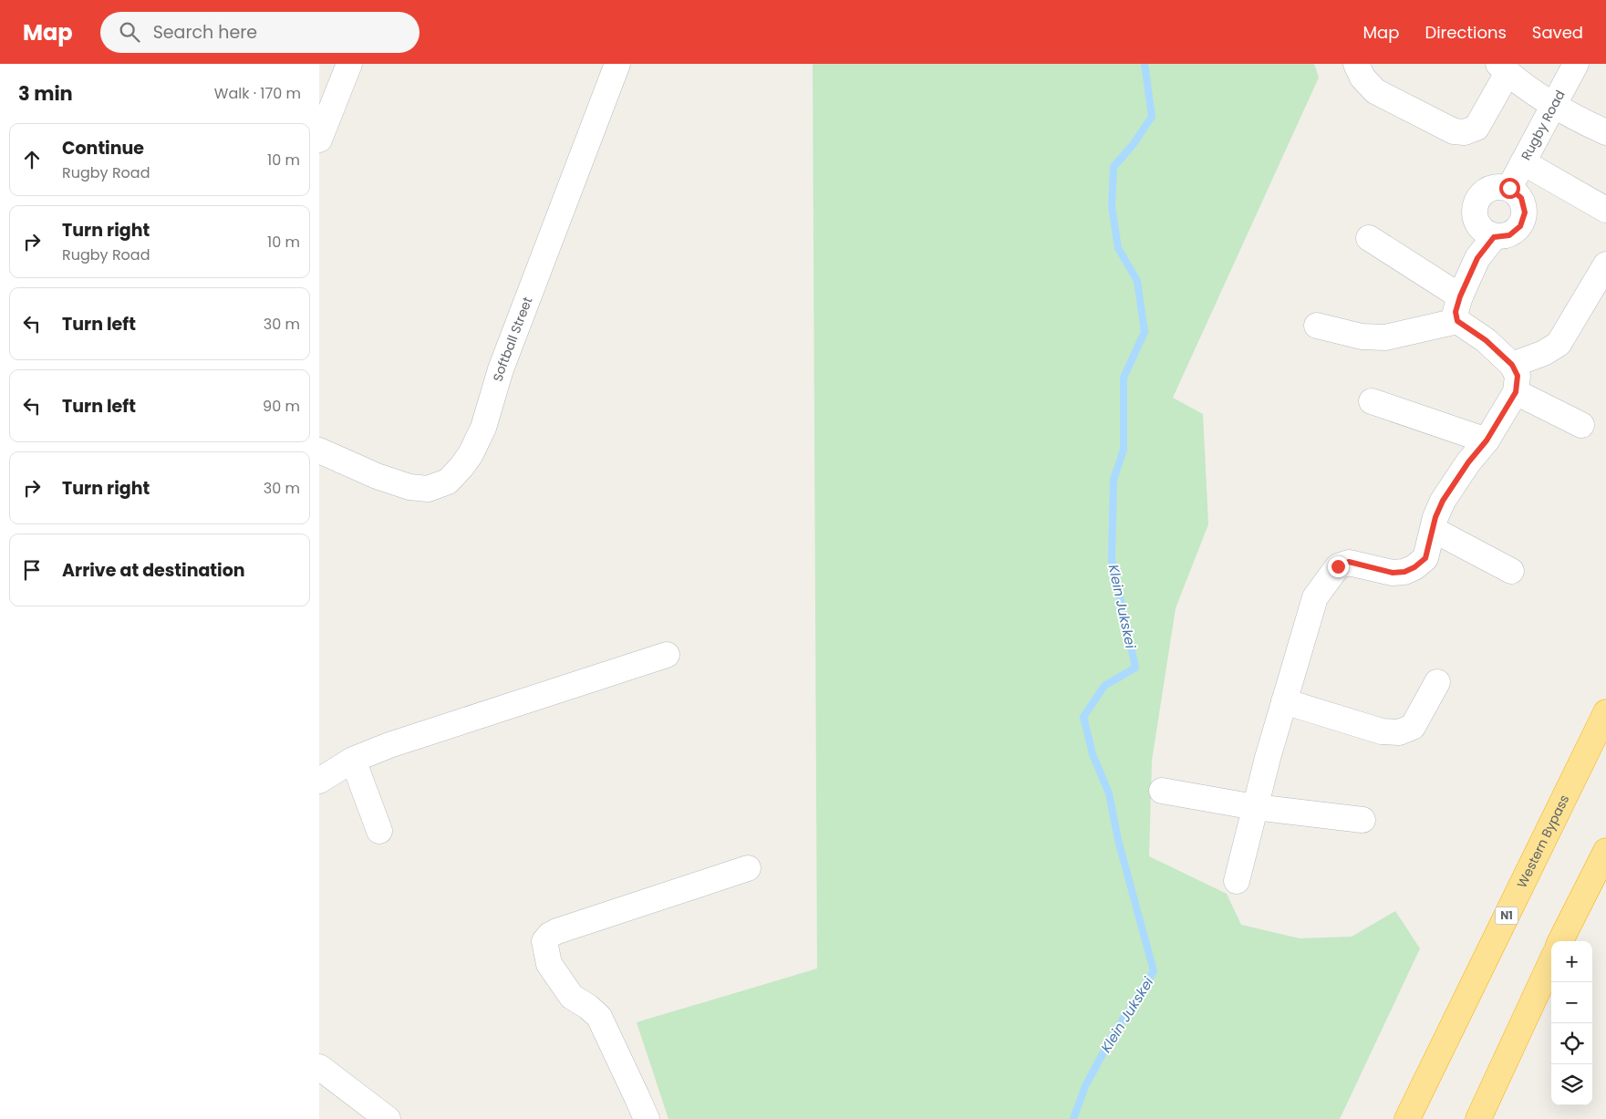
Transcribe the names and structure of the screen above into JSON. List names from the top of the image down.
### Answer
{
  "streets": {
    "highway": ["Western Bypass", "N1"],
    "street": ["Rugby Road", "Softball Street"]
  },
  "water": ["Klein Jukskei"],
  "page": {
    "header": "Map",
    "search": "Search here",
    "nav": ["Map", "Directions", "Saved"],
    "heading": ["3 min", "Walk · 170 m"],
    "list": [
      ["Continue", "Rugby Road", "10 m"],
      ["Turn right", "Rugby Road", "10 m"],
      ["Turn left", "30 m"],
      ["Turn left", "90 m"],
      ["Turn right", "30 m"],
      "Arrive at destination"
    ],
    "map_buttons": ["+", "−"]
  }
}
